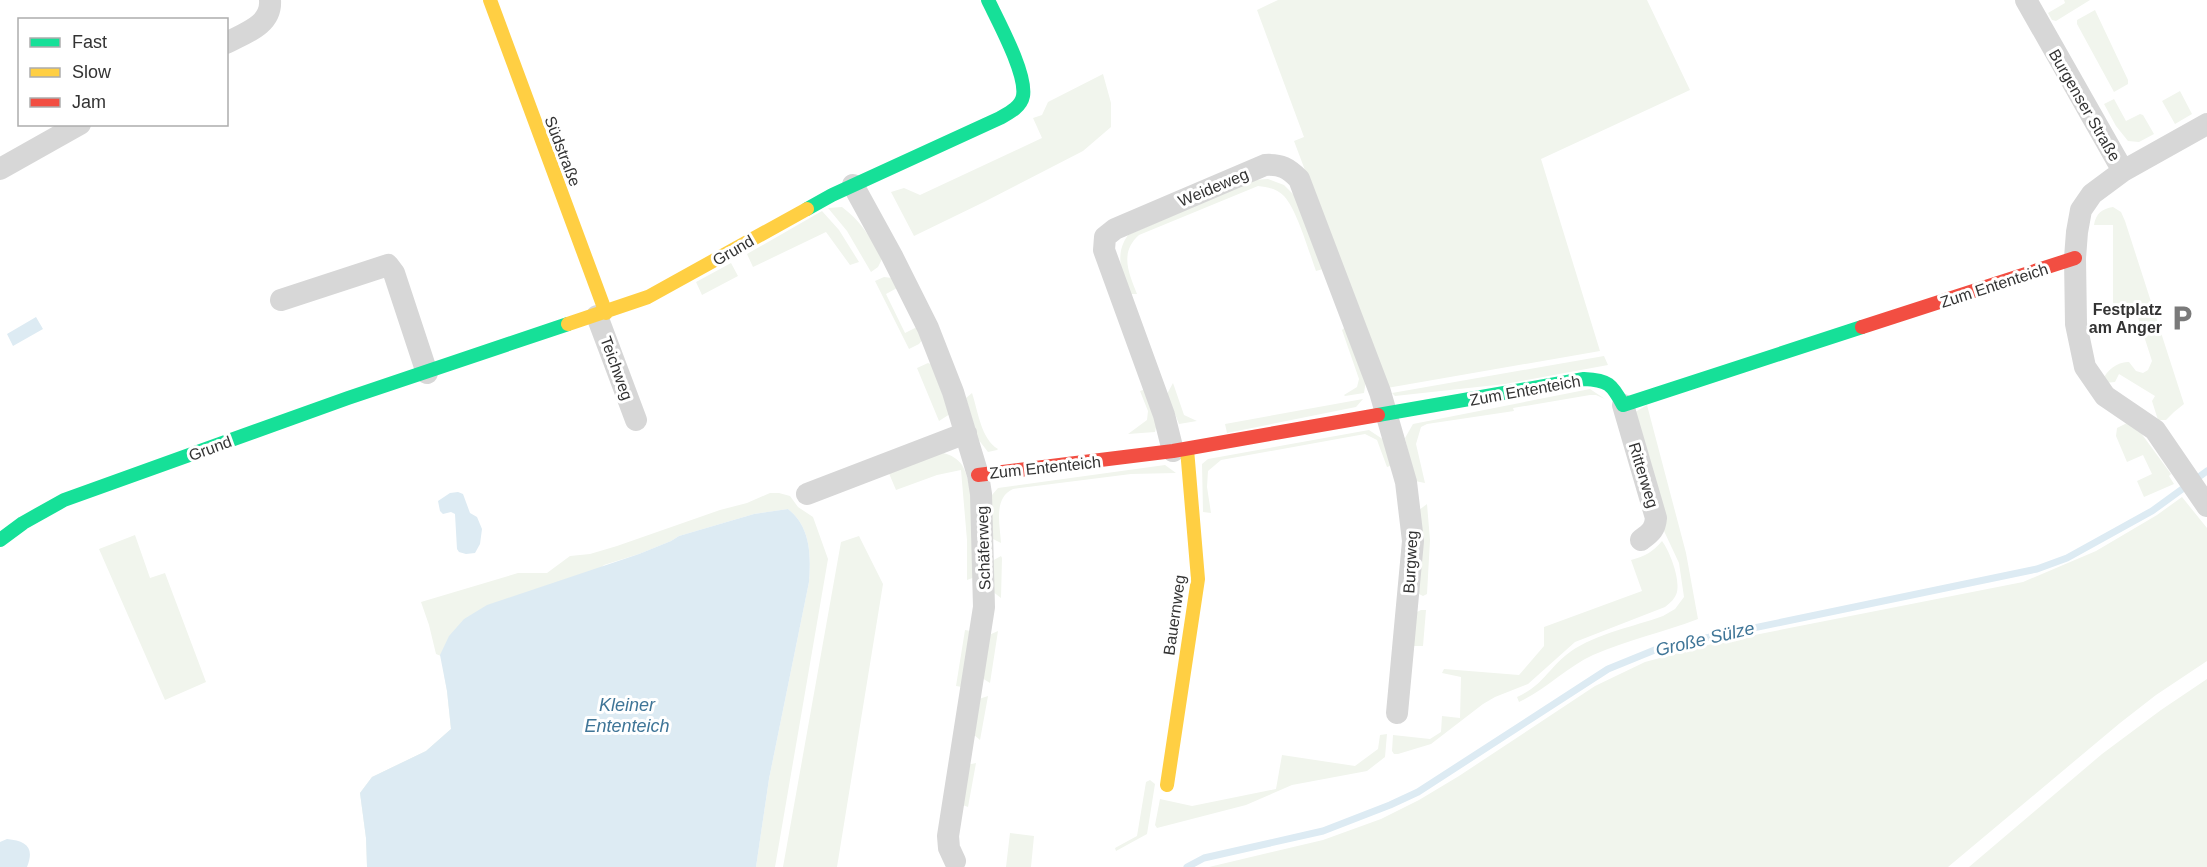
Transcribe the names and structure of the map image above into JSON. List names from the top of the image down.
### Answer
{
  "streets": {
    "street": [
      "Burgenser Straße",
      "Südstraße",
      "Weideweg",
      "Grund",
      "Zum Ententeich",
      "Teichweg",
      "Ritterweg",
      "Schäferweg",
      "Burgweg",
      "Bauernweg"
    ]
  },
  "crossings": [
    ["Burgenser Straße", "Zum Ententeich"],
    ["Südstraße", "Grund"],
    ["Südstraße", "Teichweg"],
    ["Weideweg", "Zum Ententeich"],
    ["Weideweg", "Burgweg"],
    ["Weideweg", "Bauernweg"],
    ["Grund", "Teichweg"],
    ["Grund", "Schäferweg"],
    ["Zum Ententeich", "Ritterweg"],
    ["Zum Ententeich", "Schäferweg"],
    ["Zum Ententeich", "Burgweg"],
    ["Zum Ententeich", "Bauernweg"]
  ],
  "water": ["Große Sülze", "Kleiner Ententeich"],
  "places": {
    "parking": ["Festplatz am Anger"]
  },
  "legend": ["Fast", "Slow", "Jam"]
}
